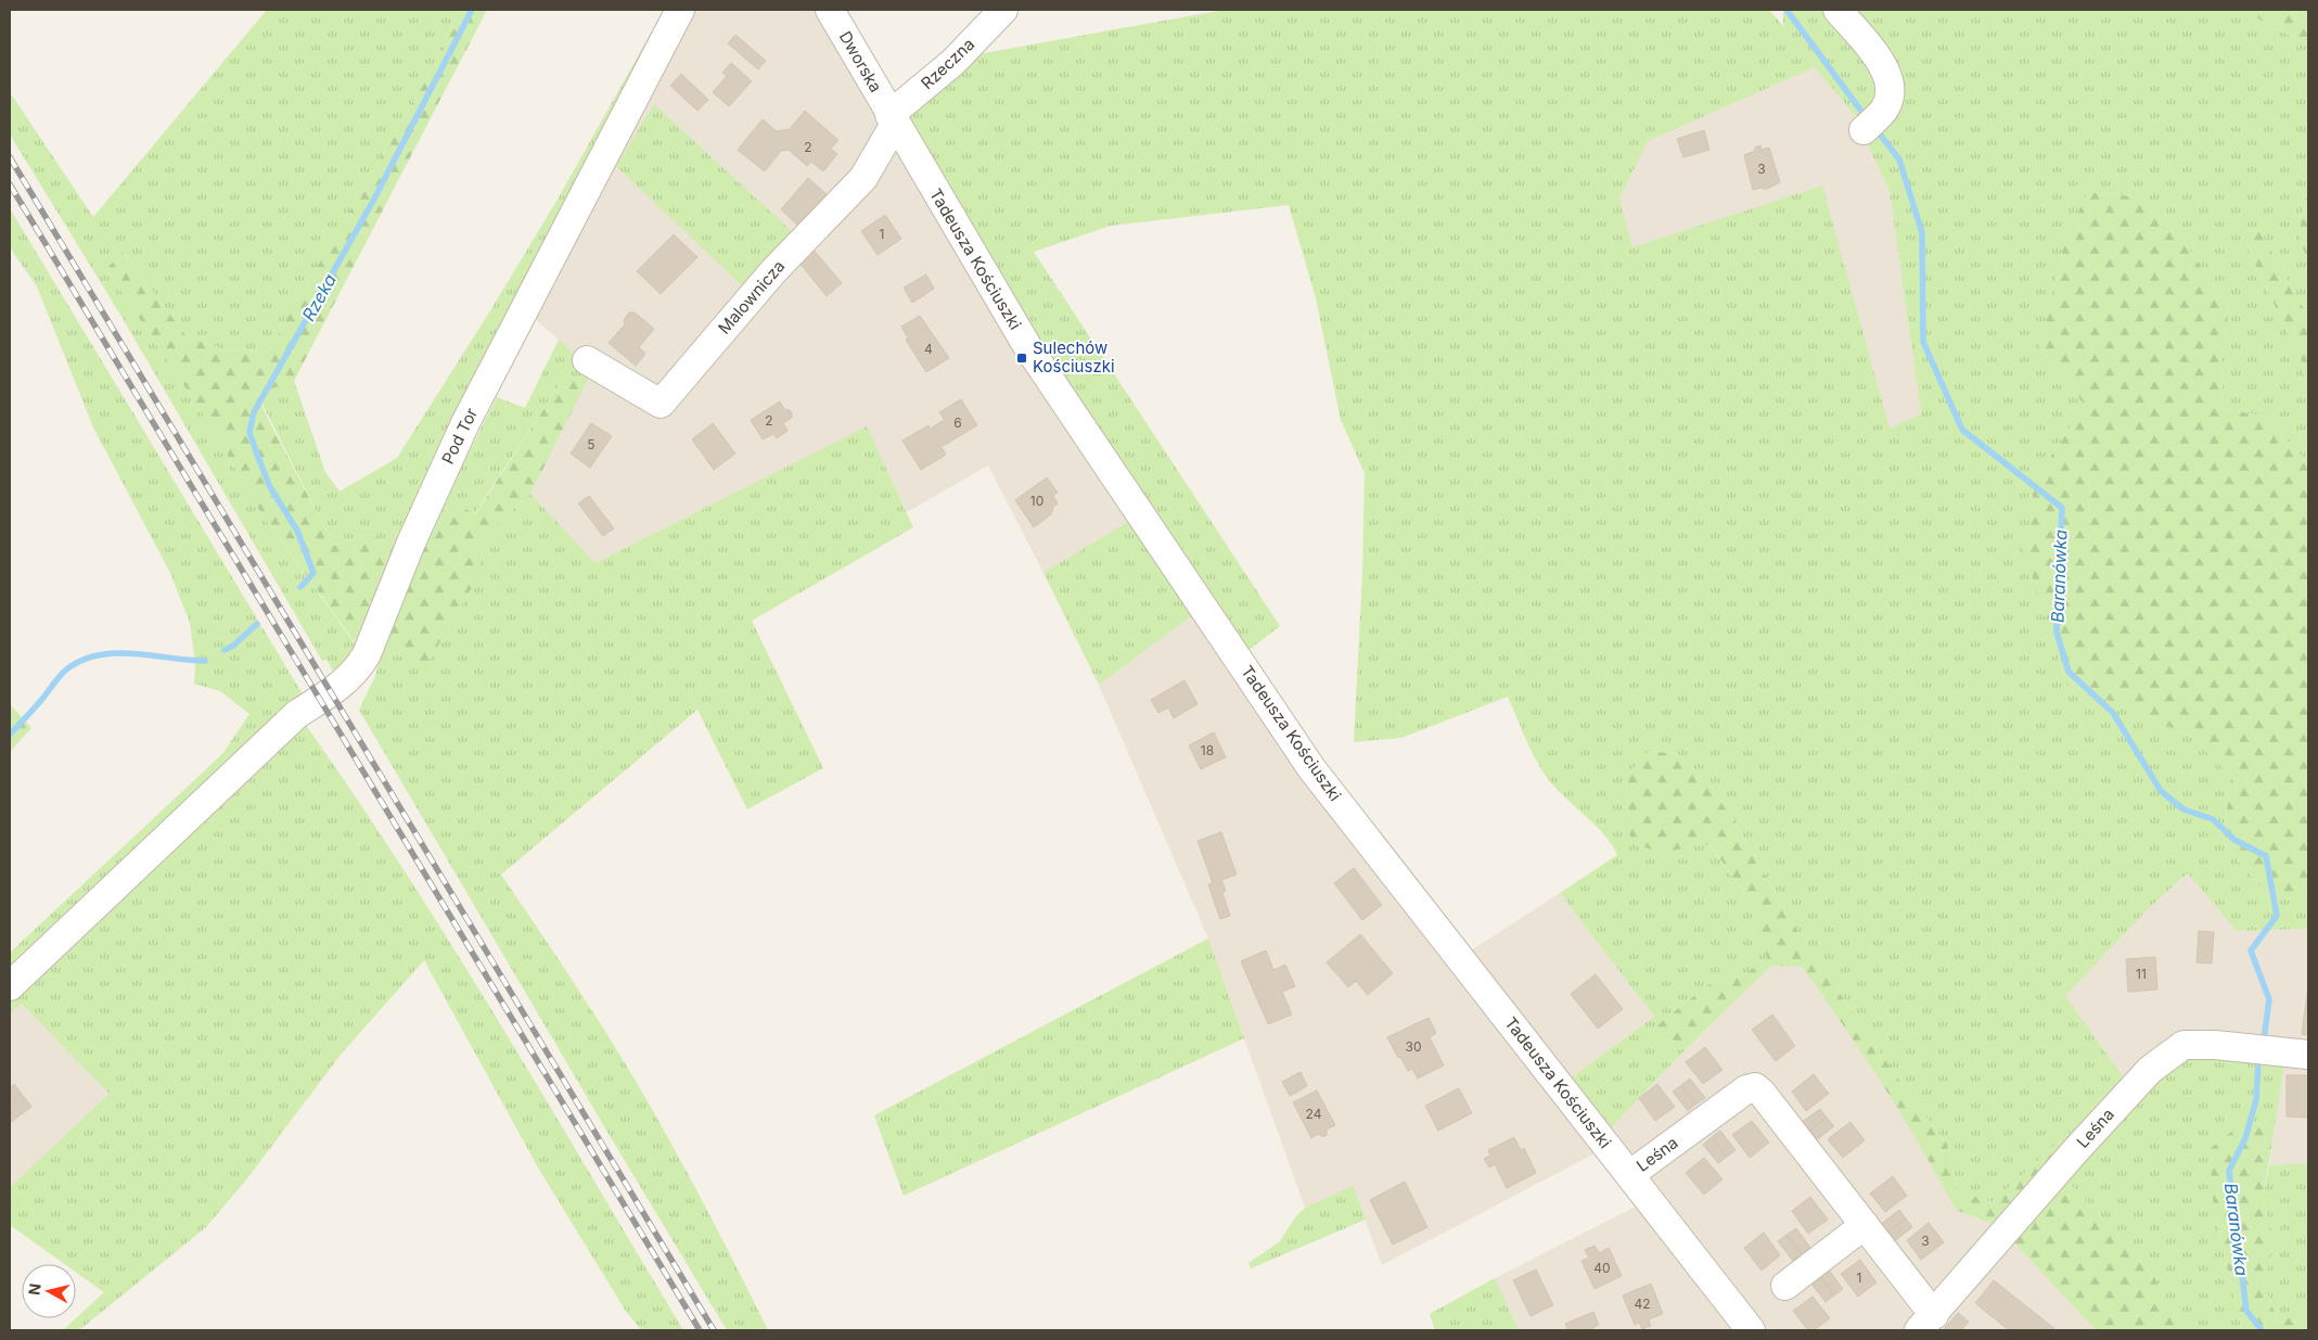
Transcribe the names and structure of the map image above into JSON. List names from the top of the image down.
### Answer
{
  "streets": {
    "street": [
      "Dworska",
      "Rzeczna",
      "Tadeusza Kościuszki",
      "Malownicza",
      "Pod Tor",
      "Leśna"
    ]
  },
  "crossings": [
    ["Dworska", "Rzeczna"],
    ["Dworska", "Tadeusza Kościuszki"],
    ["Dworska", "Malownicza"],
    ["Rzeczna", "Tadeusza Kościuszki"],
    ["Rzeczna", "Malownicza"],
    ["Tadeusza Kościuszki", "Malownicza"],
    ["Tadeusza Kościuszki", "Leśna"]
  ],
  "water": ["Rzeka", "Baranówka"],
  "places": {
    "transit": ["Sulechów Kościuszki"]
  },
  "house_numbers": [
    "2",
    "3",
    "1",
    "4",
    "2",
    "6",
    "5",
    "10",
    "18",
    "11",
    "30",
    "24",
    "3",
    "40",
    "1",
    "42"
  ],
  "north": "left"
}
